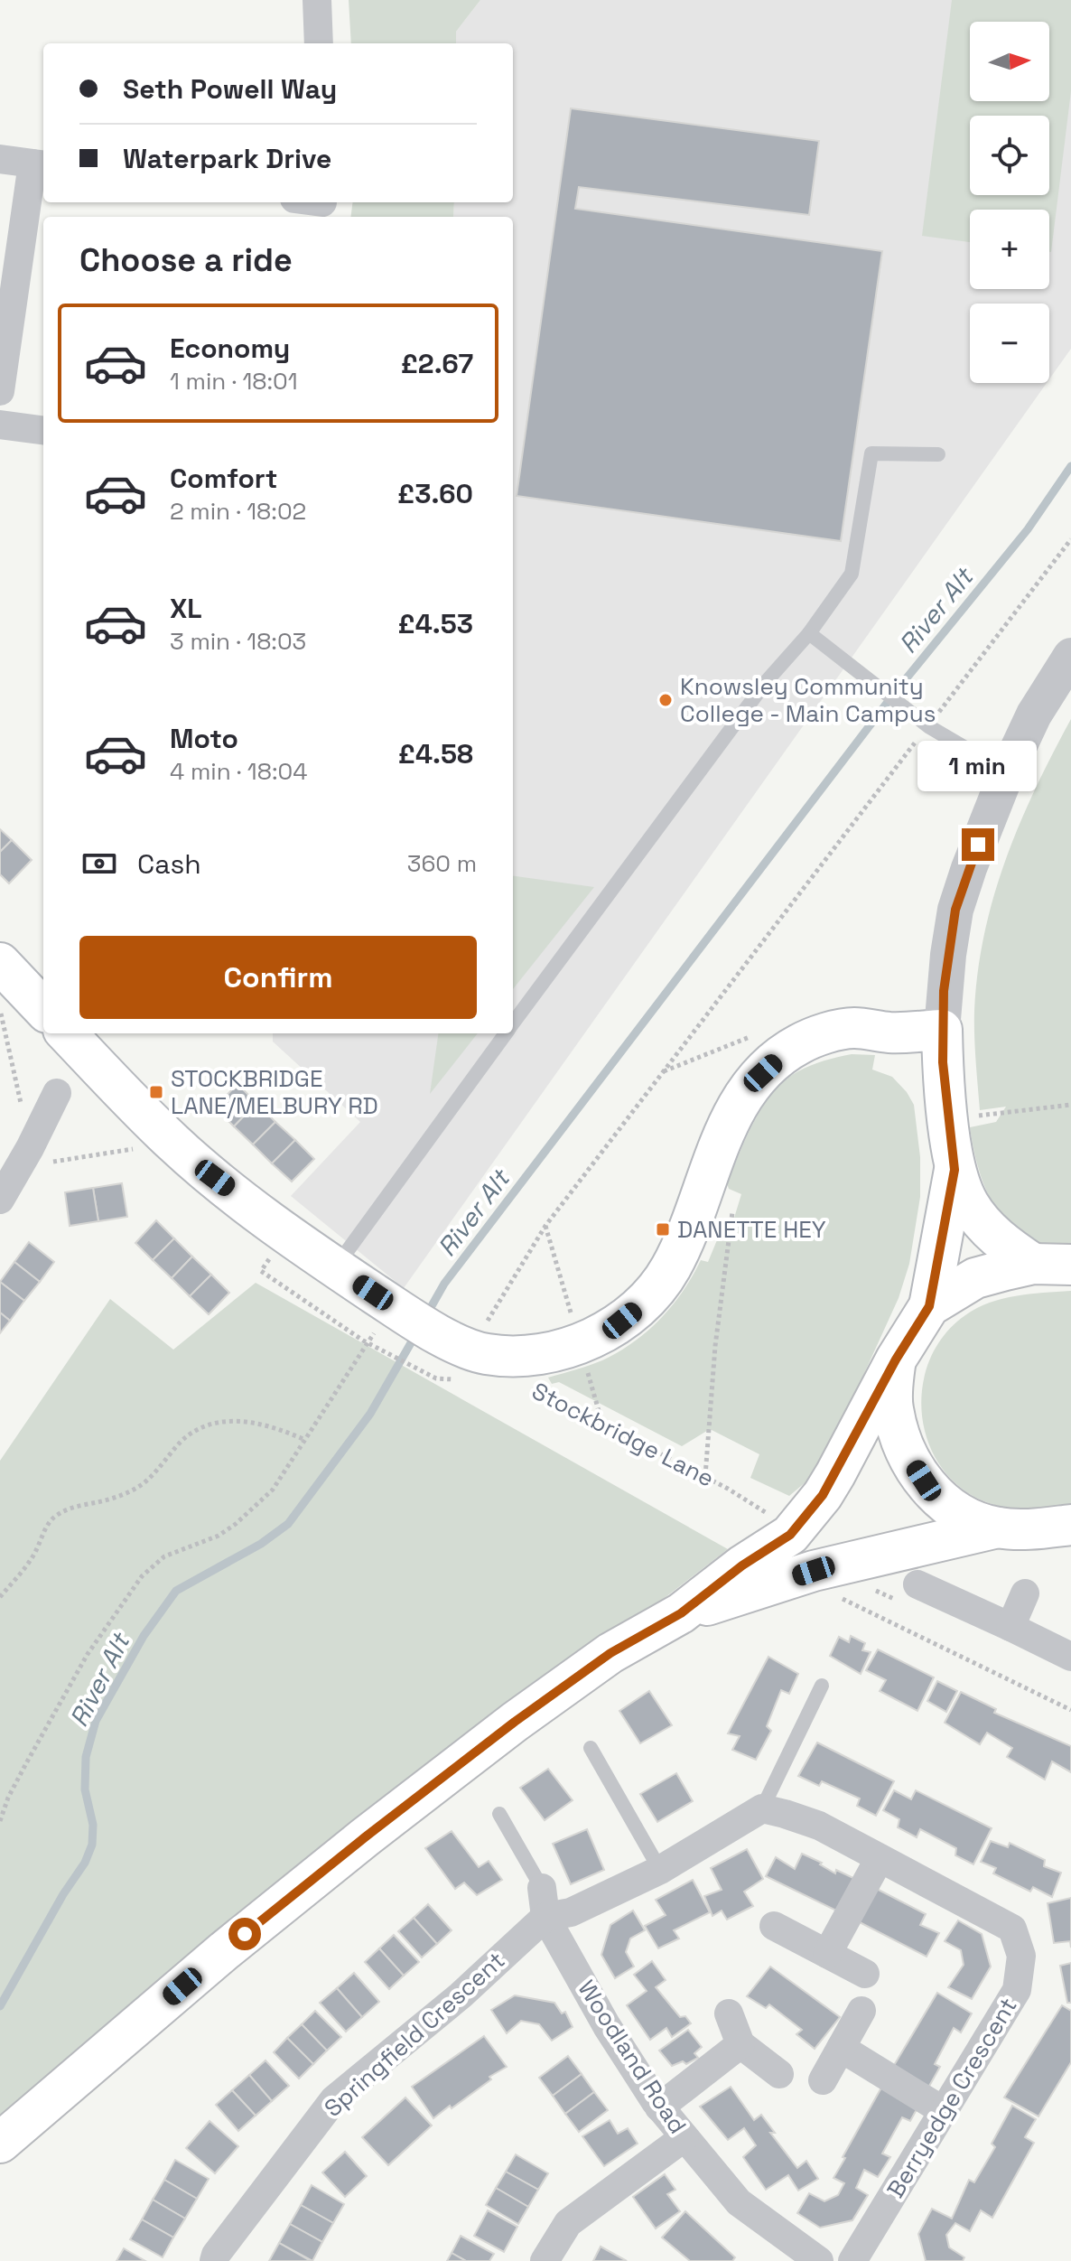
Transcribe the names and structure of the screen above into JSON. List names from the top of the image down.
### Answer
{
  "streets": {
    "main road": ["Stockbridge Lane"],
    "street": ["Springfield Crescent", "Woodland Road", "Berryedge Crescent"]
  },
  "crossings": [
    ["Springfield Crescent", "Woodland Road"]
  ],
  "water": ["River Alt"],
  "places": {
    "other": ["Knowsley Community College - Main Campus"],
    "transit": ["STOCKBRIDGE LANE/MELBURY RD", "DANETTE HEY"]
  },
  "north": "right",
  "page": {
    "map_buttons": ["+", "−"],
    "banner": ["Seth Powell Way", "Waterpark Drive"],
    "heading": "Choose a ride",
    "list": [
      {
        "name": "Economy",
        "note": "1 min · 18:01",
        "value": "£2.67"
      },
      {
        "name": "Comfort",
        "note": "2 min · 18:02",
        "value": "£3.60"
      },
      {
        "name": "XL",
        "note": "3 min · 18:03",
        "value": "£4.53"
      },
      {
        "name": "Moto",
        "note": "4 min · 18:04",
        "value": "£4.58"
      }
    ],
    "bubble": "1 min",
    "pay": ["Cash", "360 m"],
    "buttons": "Confirm"
  }
}
